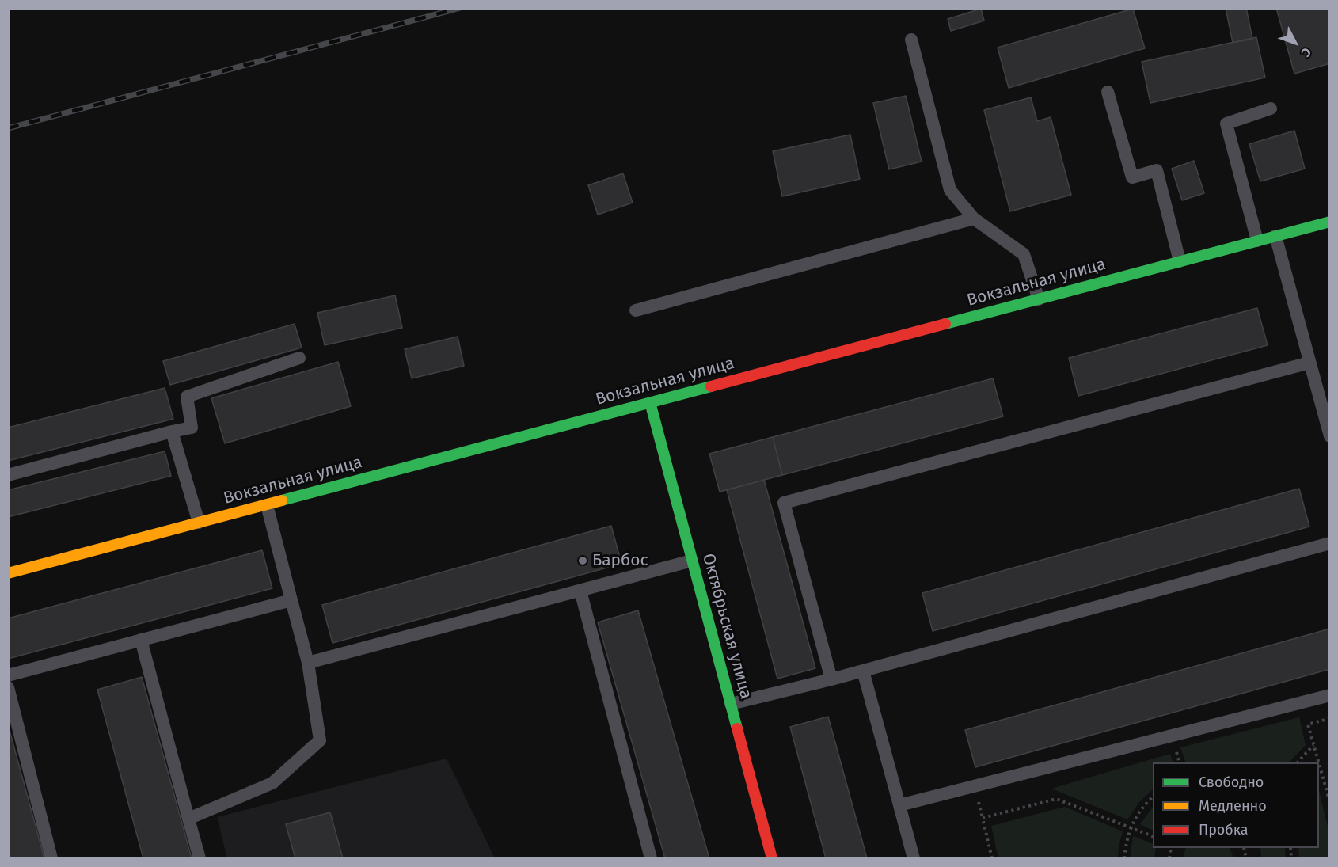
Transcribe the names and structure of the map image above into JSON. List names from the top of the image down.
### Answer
{
  "streets": {
    "main road": ["Вокзальная улица", "Октябрьская улица"]
  },
  "crossings": [
    ["Вокзальная улица", "Октябрьская улица"]
  ],
  "places": ["Барбос"],
  "legend": ["Свободно", "Медленно", "Пробка"],
  "north": "bottom right"
}
